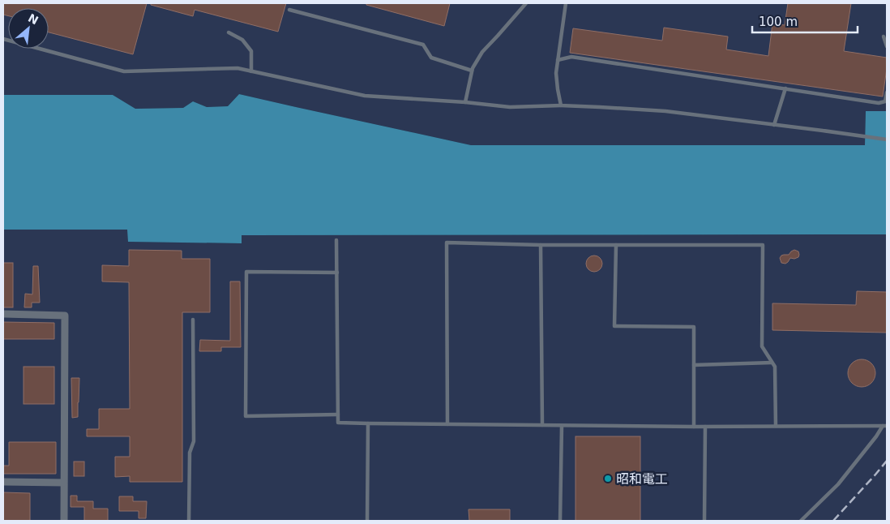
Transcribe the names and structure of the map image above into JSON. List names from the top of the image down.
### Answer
{
  "places": ["昭和電工"],
  "scale_bar": "100 m",
  "north": "top right"
}
